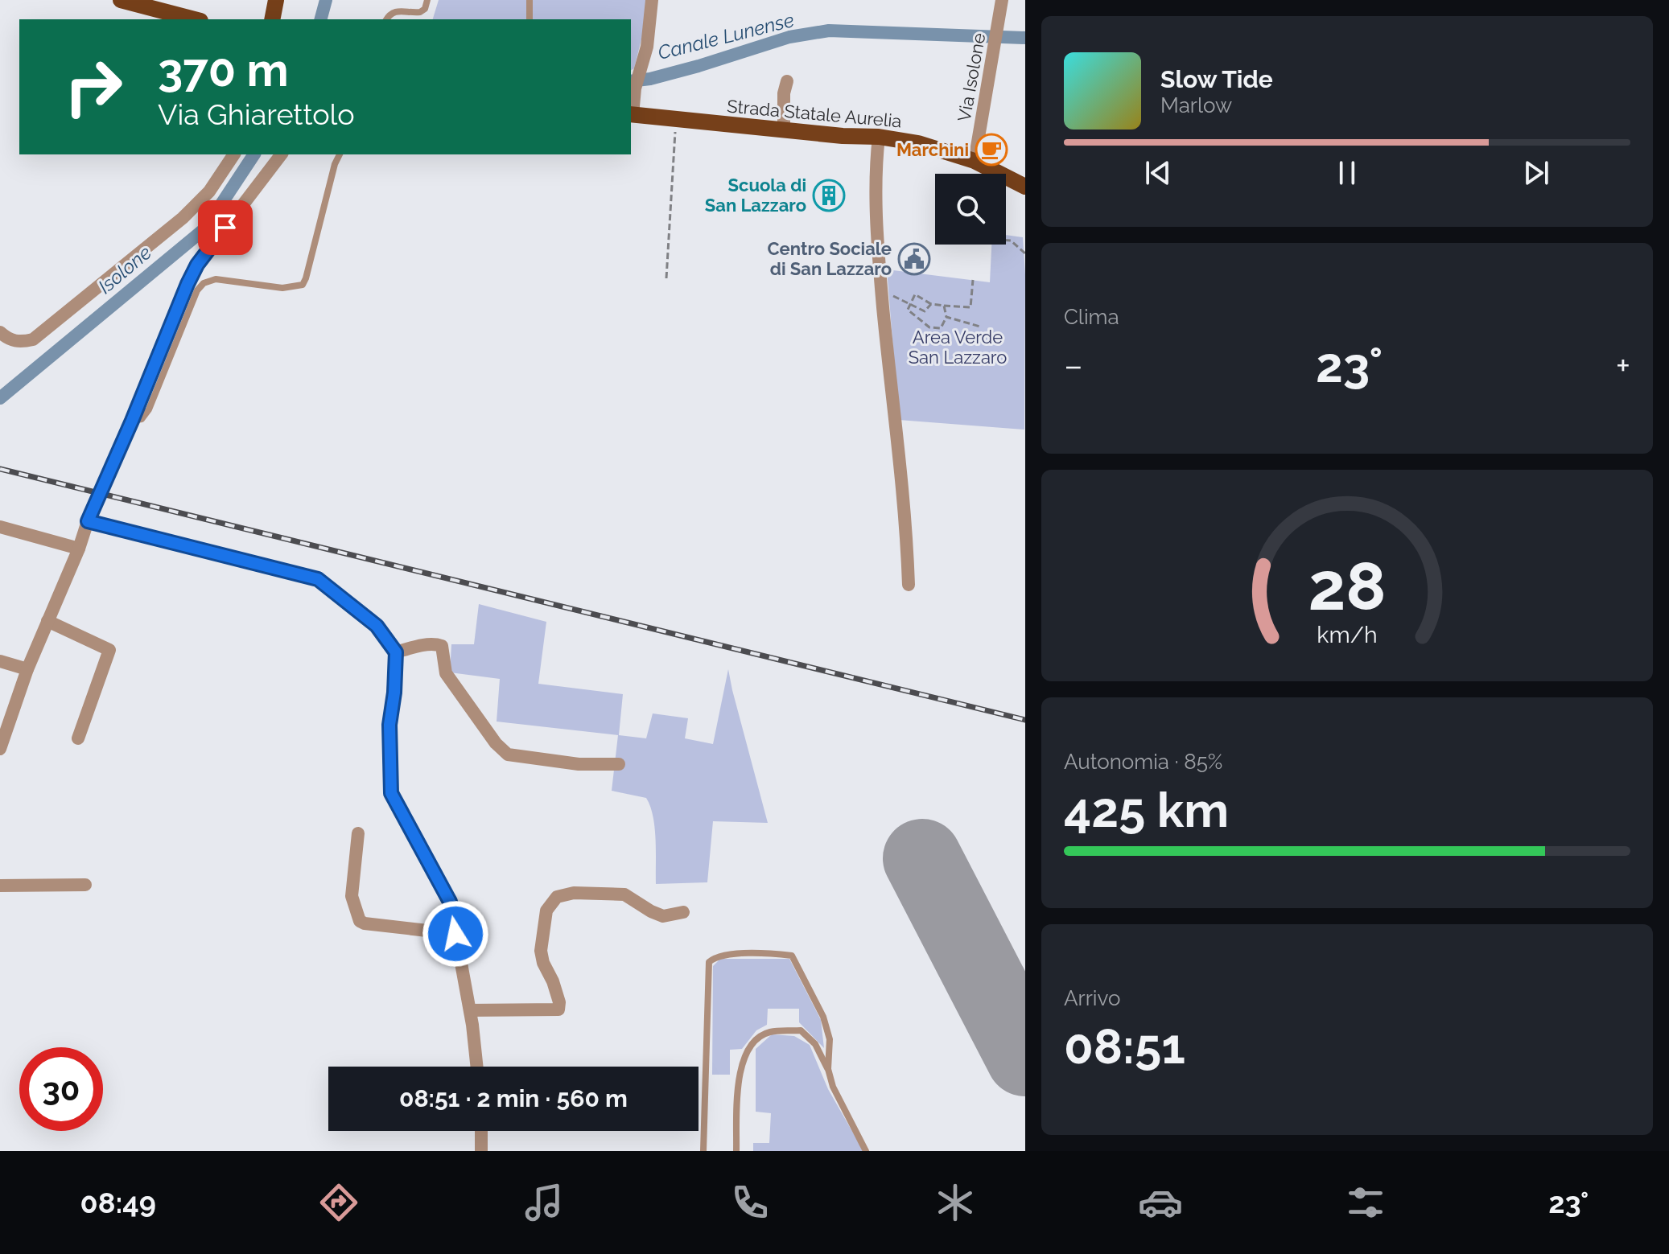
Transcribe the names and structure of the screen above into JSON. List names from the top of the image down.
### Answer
{
  "streets": {
    "main road": ["Strada Statale Aurelia"],
    "street": ["Via Isolone"]
  },
  "crossings": [
    ["Via Isolone", "Strada Statale Aurelia"]
  ],
  "water": ["Canale Lunense", "Isolone"],
  "parks": ["Area Verde San Lazzaro"],
  "places": {
    "cafe": ["Marchini"],
    "building": ["Scuola di San Lazzaro"],
    "public building": ["Centro Sociale di San Lazzaro"]
  },
  "page": {
    "turn": ["370 m", "Via Ghiarettolo"],
    "song": ["Slow Tide", "Marlow"],
    "tile": [
      "Clima",
      ["Autonomia · 85%", "425 km"],
      ["Arrivo", "08:51"]
    ],
    "heat": ["−", "23°", "+"],
    "limit": "30",
    "trip": "08:51 · 2 min · 560 m",
    "tabs": ["08:49", "23°"],
    "gauge": ["28", "km/h"]
  }
}
